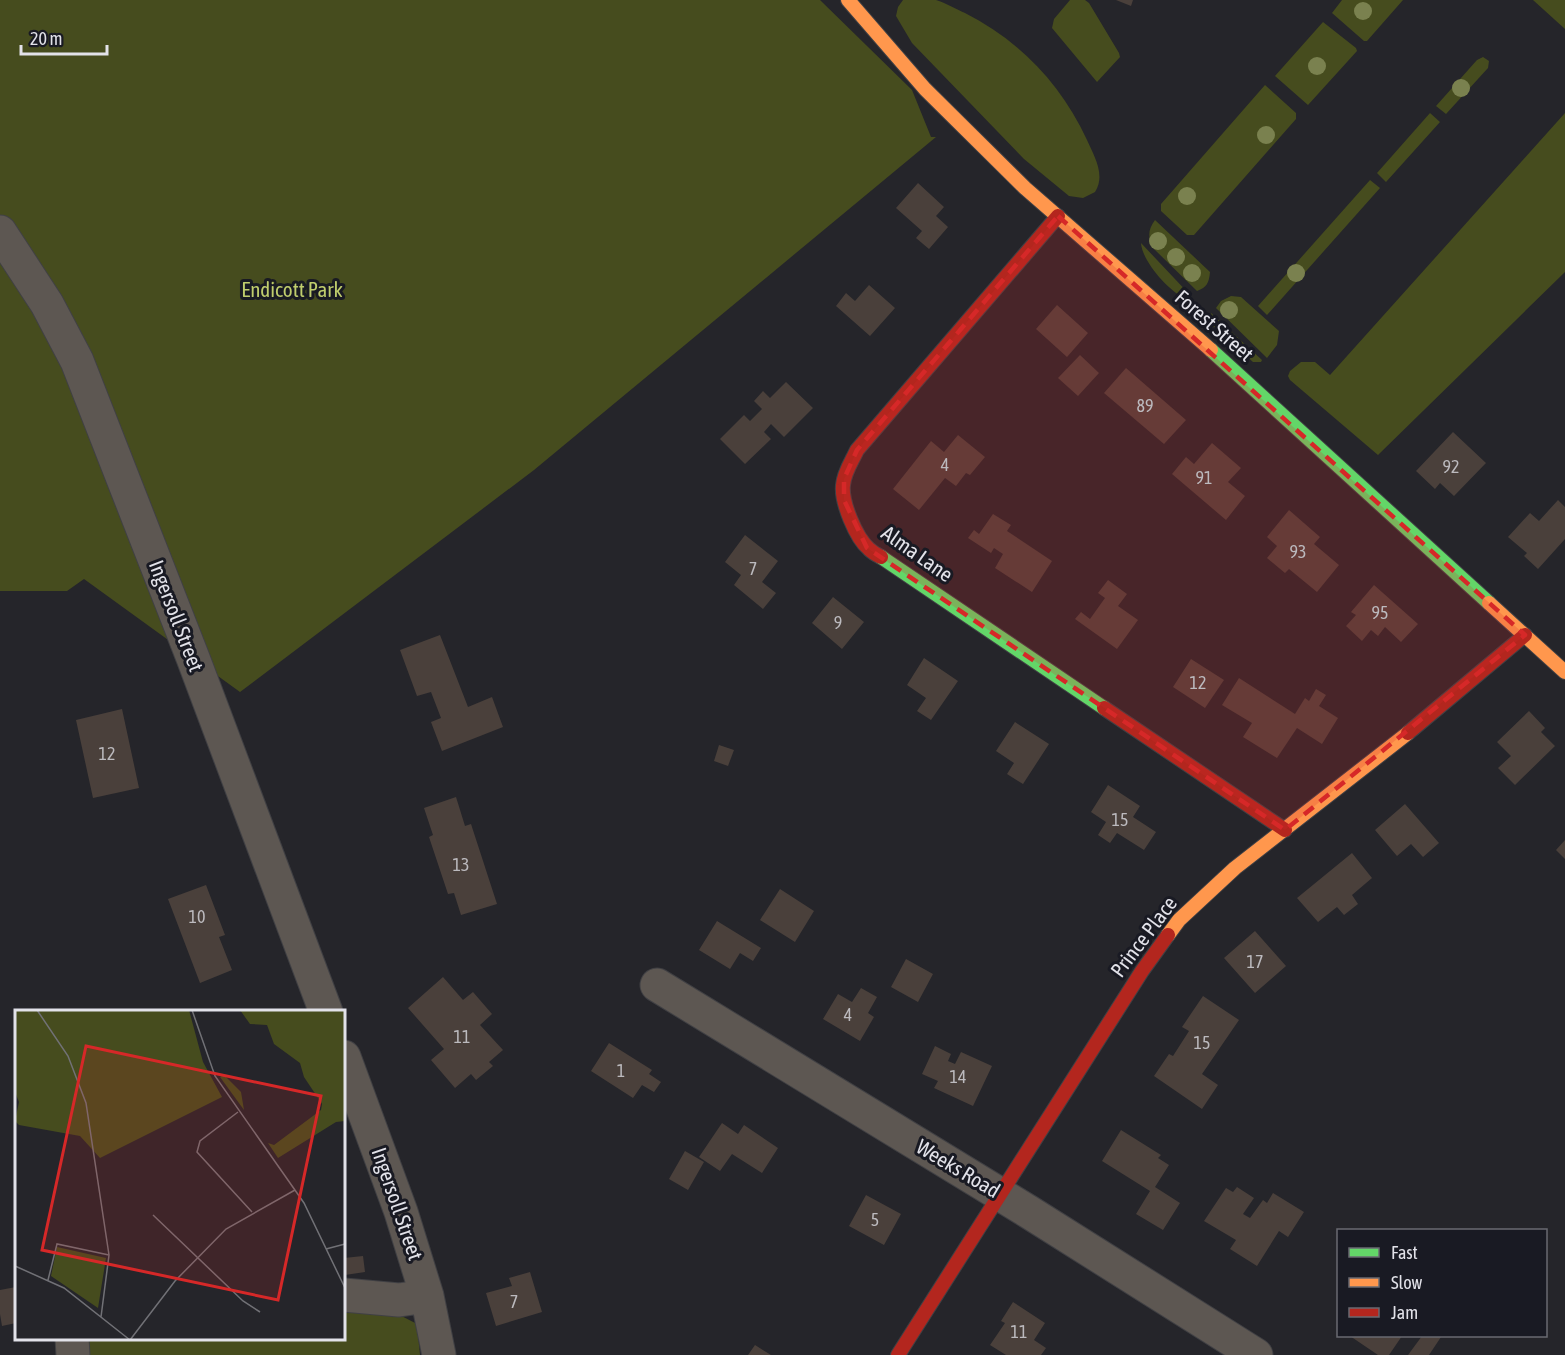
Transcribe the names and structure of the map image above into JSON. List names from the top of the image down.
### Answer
{
  "streets": {
    "street": [
      "Forest Street",
      "Alma Lane",
      "Ingersoll Street",
      "Prince Place",
      "Weeks Road"
    ]
  },
  "crossings": [
    ["Forest Street", "Alma Lane"],
    ["Forest Street", "Prince Place"],
    ["Alma Lane", "Prince Place"],
    ["Prince Place", "Weeks Road"]
  ],
  "parks": ["Endicott Park"],
  "house_numbers": [
    "89",
    "4",
    "92",
    "91",
    "93",
    "7",
    "95",
    "9",
    "12",
    "12",
    "15",
    "13",
    "10",
    "17",
    "4",
    "11",
    "15",
    "1",
    "14",
    "5",
    "7",
    "11"
  ],
  "legend": ["Fast", "Slow", "Jam"],
  "scale_bar": "20 m"
}
